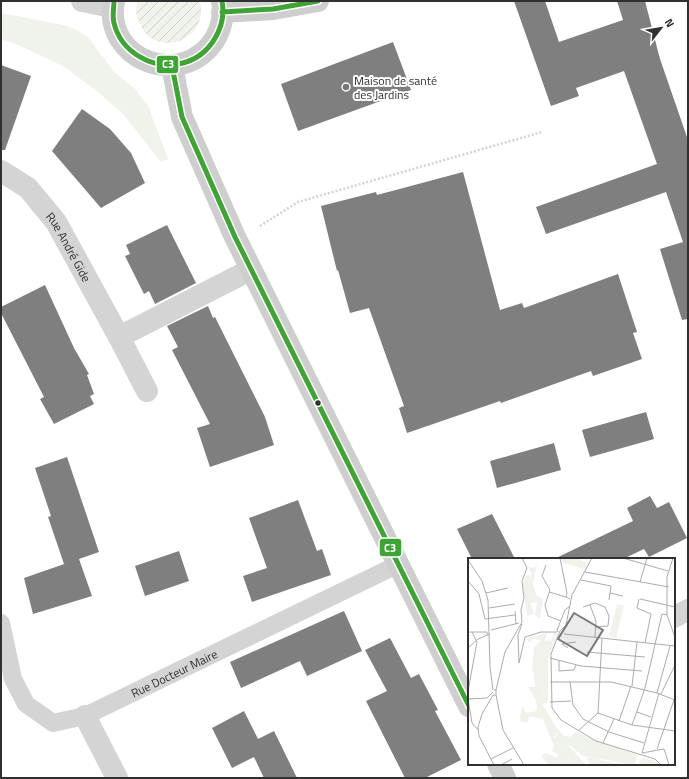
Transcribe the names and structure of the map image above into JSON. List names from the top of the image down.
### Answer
{
  "streets": {
    "street": ["Rue André Gide"],
    "lane": ["Rue Docteur Maire"]
  },
  "places": ["Maison de santé des Jardins"],
  "lines": ["transit line C3"],
  "north": "top right"
}
